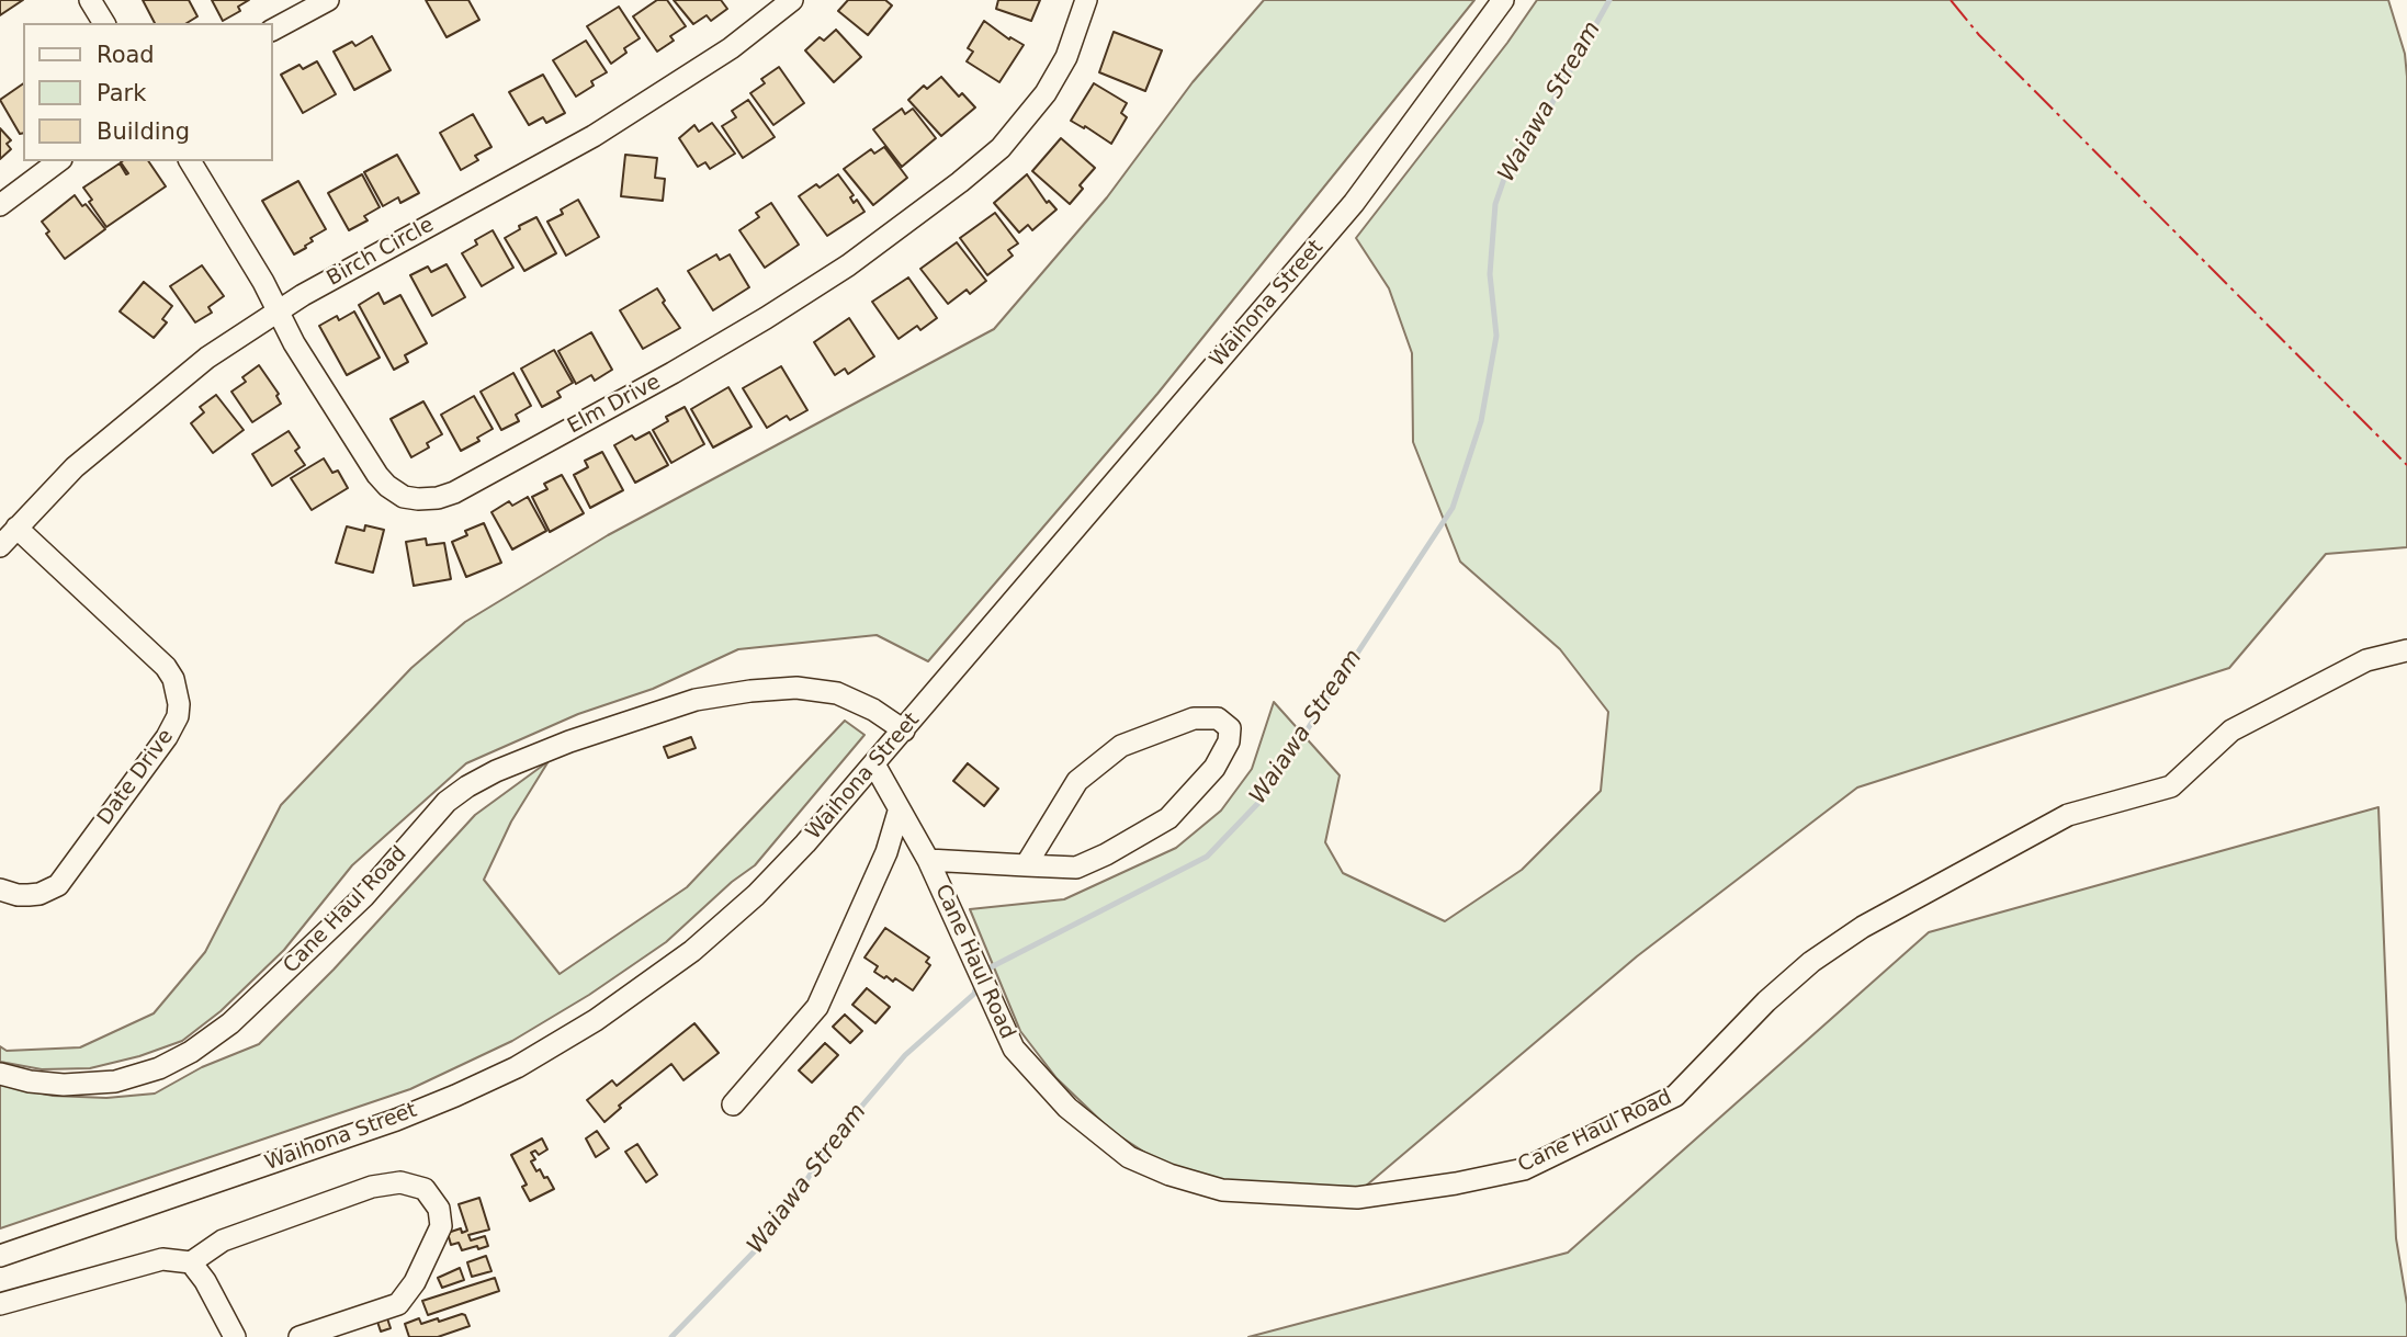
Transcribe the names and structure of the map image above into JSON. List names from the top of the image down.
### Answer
{
  "streets": {
    "street": [
      "Birch Circle",
      "Waihona Street",
      "Elm Drive",
      "Date Drive",
      "Cane Haul Road"
    ]
  },
  "crossings": [
    ["Birch Circle", "Elm Drive"],
    ["Birch Circle", "Date Drive"],
    ["Waihona Street", "Cane Haul Road"]
  ],
  "water": ["Waiawa Stream"],
  "legend": ["Road", "Park", "Building"]
}
